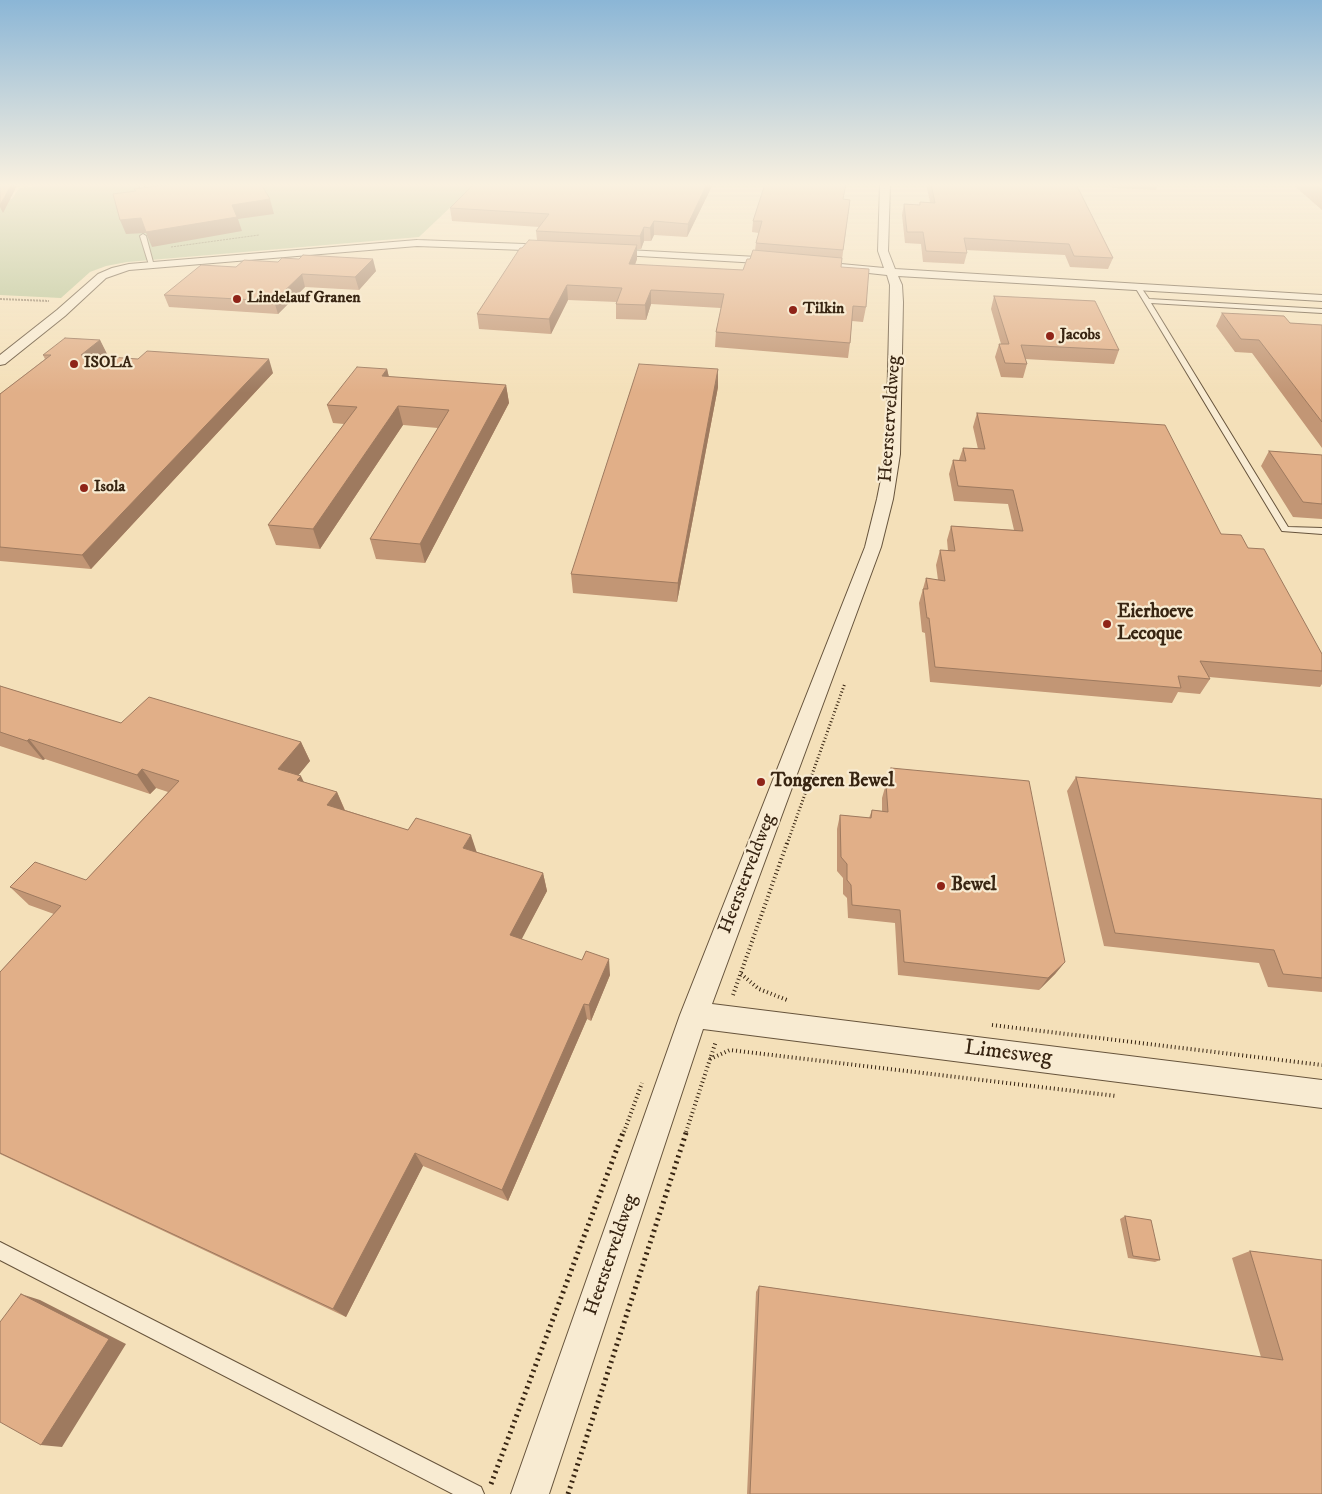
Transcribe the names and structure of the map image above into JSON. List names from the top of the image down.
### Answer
{
  "streets": {
    "street": ["Heersterveldweg", "Limesweg"]
  },
  "crossings": [
    ["Heersterveldweg", "Limesweg"]
  ],
  "places": [
    "Lindelauf Granen",
    "Tilkin",
    "Jacobs",
    "ISOLA",
    "Isola",
    "Eierhoeve Lecoque",
    "Tongeren Bewel",
    "Bewel"
  ]
}
